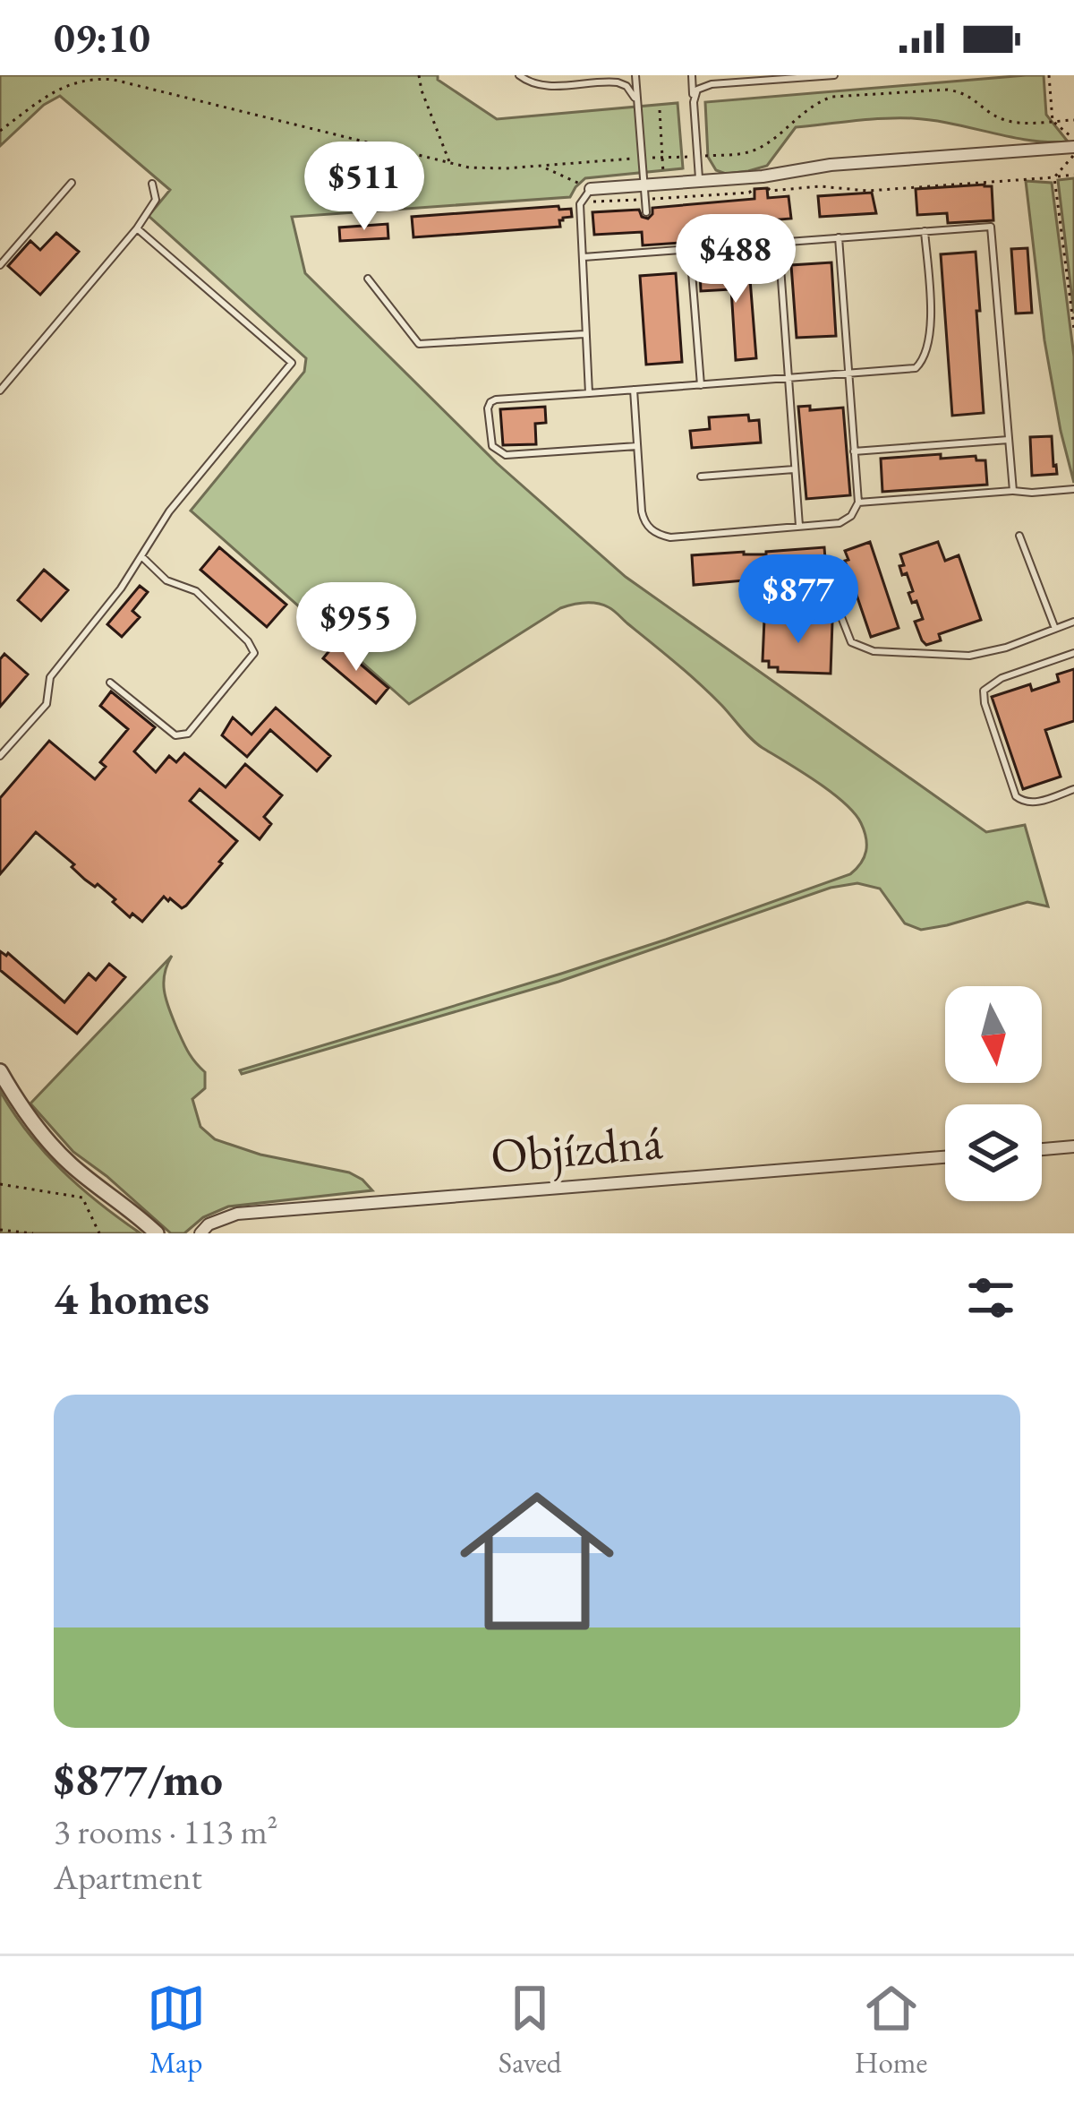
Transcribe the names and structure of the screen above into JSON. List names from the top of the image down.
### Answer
{
  "streets": {
    "street": ["Objízdná"]
  },
  "north": "bottom",
  "page": {
    "status": "09:10",
    "price": [
      "$511",
      "$488",
      "$877",
      "$955"
    ],
    "heading": "4 homes",
    "list": [
      {
        "name": "$877/mo",
        "note": "3 rooms · 113 m² · Apartment"
      }
    ],
    "tabs": ["Map", "Saved", "Home"]
  }
}
